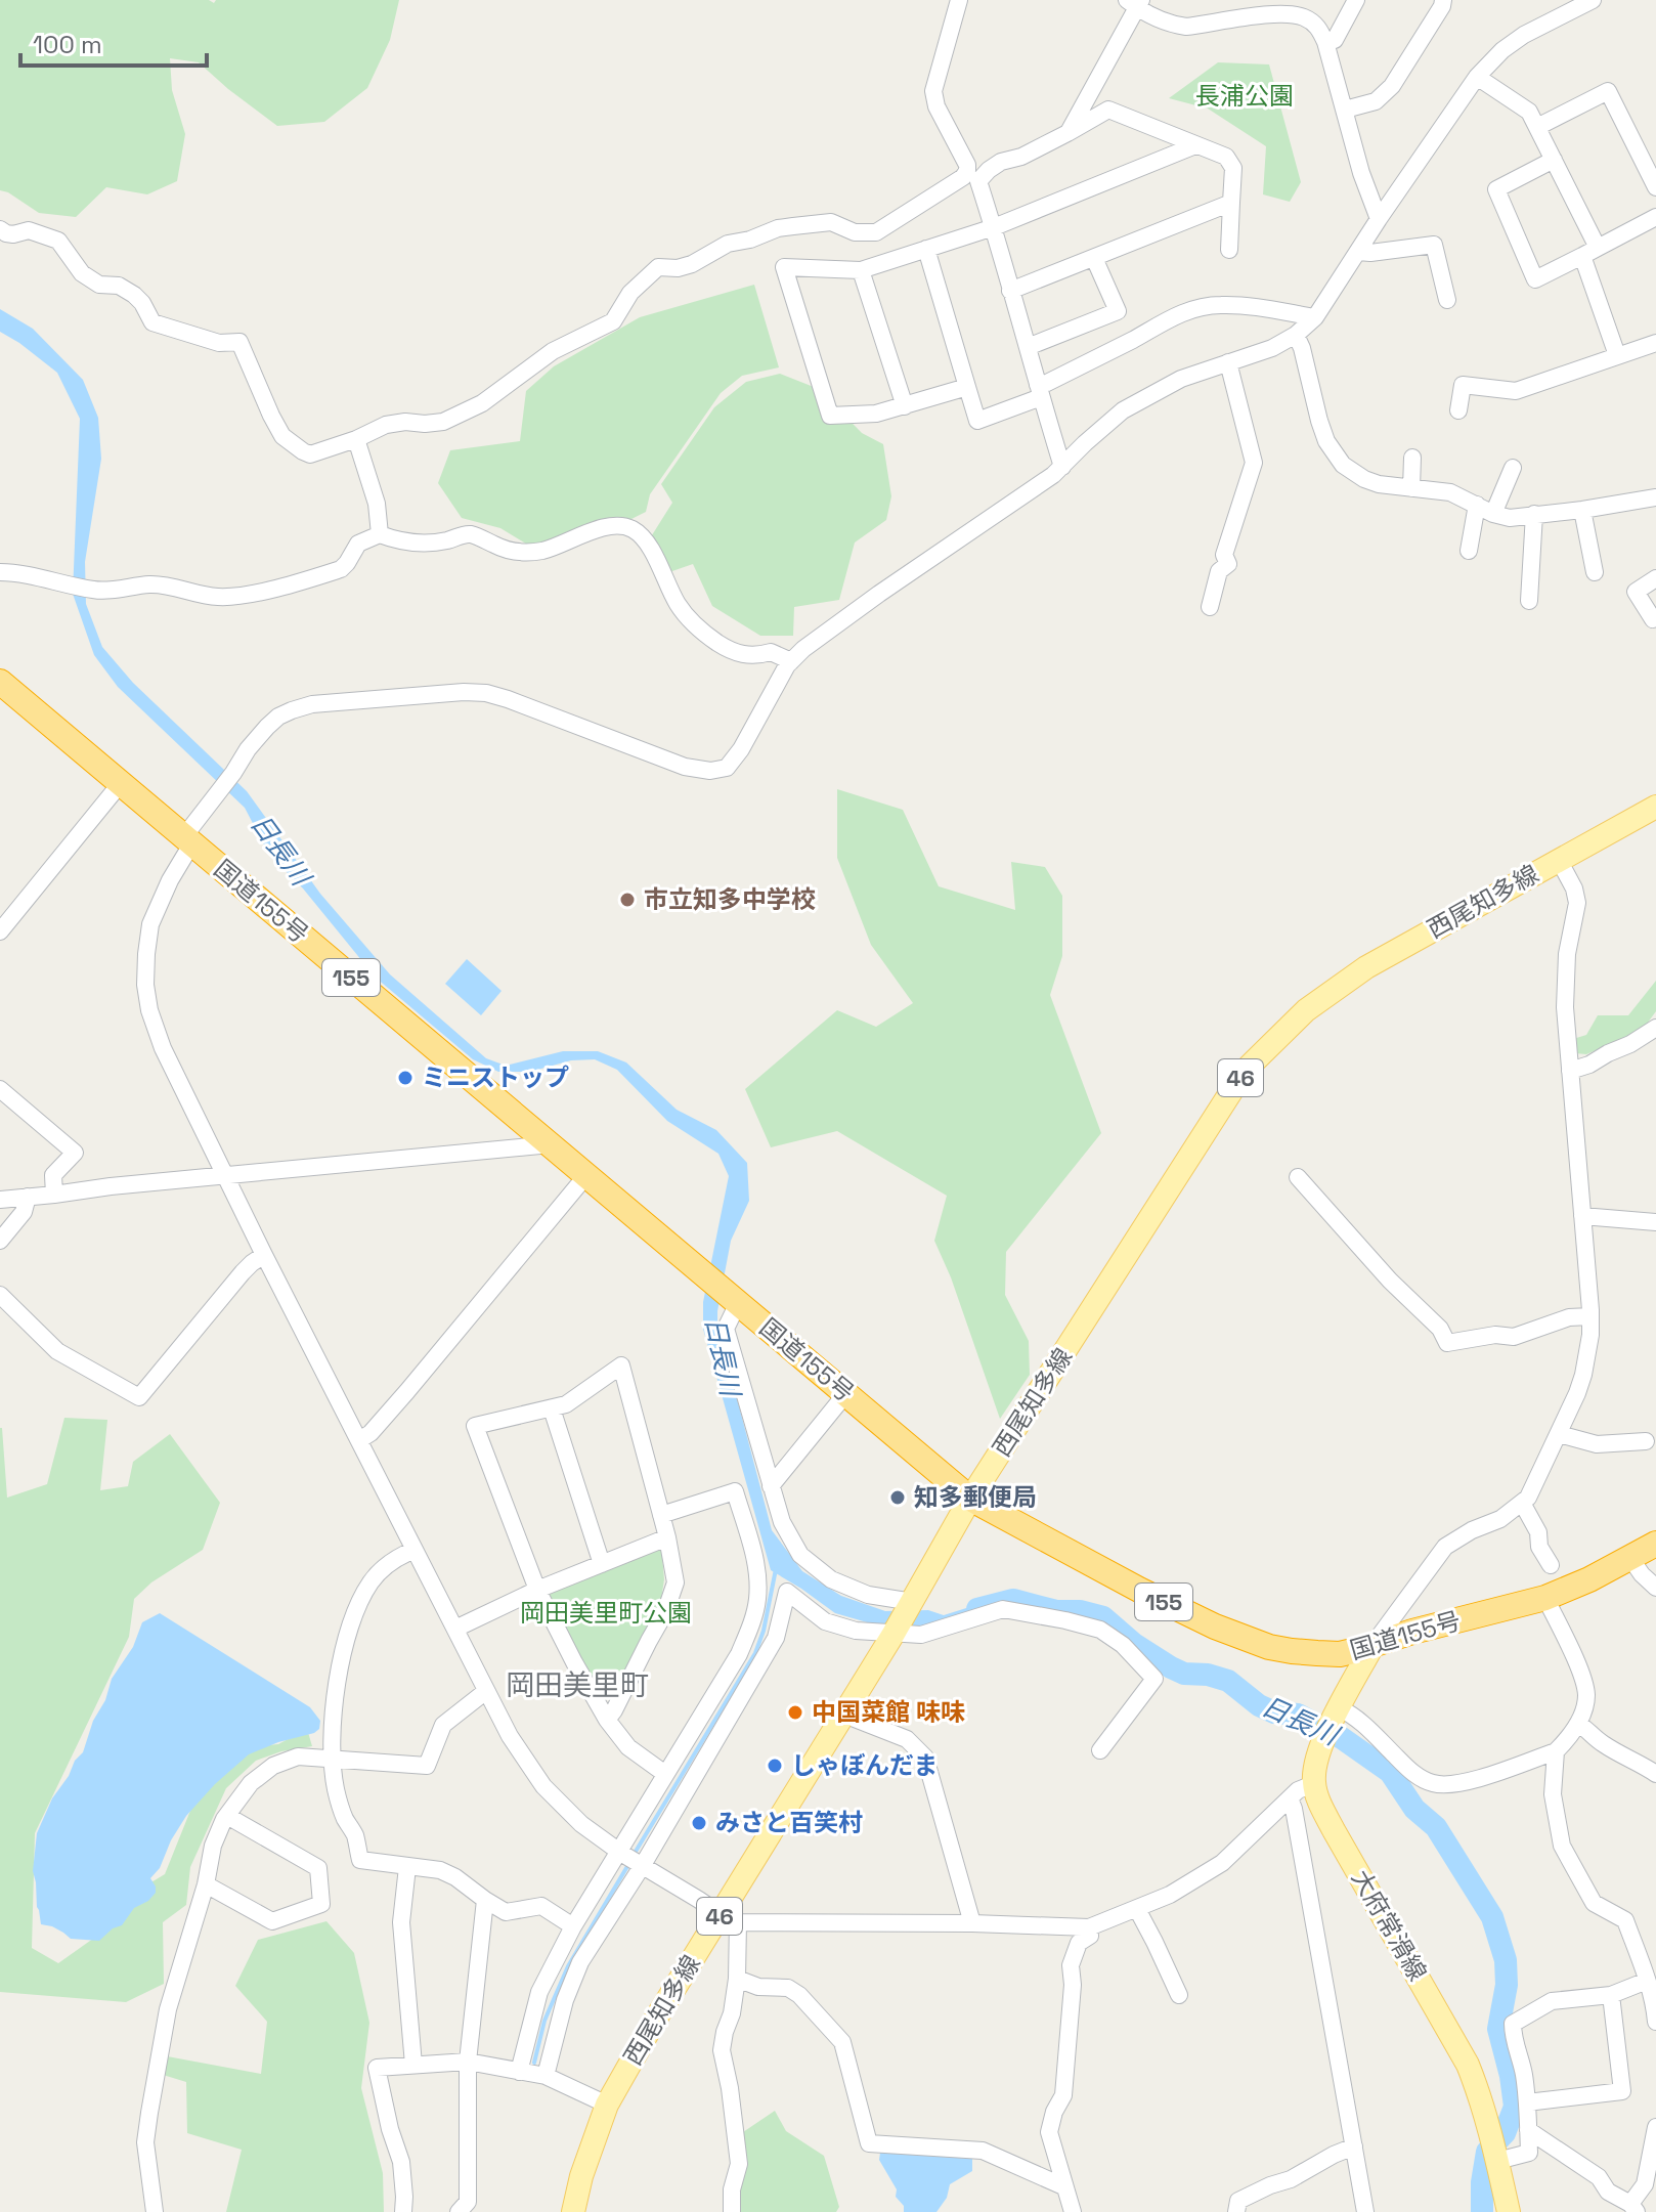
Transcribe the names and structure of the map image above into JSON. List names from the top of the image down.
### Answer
{
  "streets": {
    "highway": ["国道155号", "155"],
    "main road": ["西尾知多線", "46", "大府常滑線"]
  },
  "crossings": [
    ["国道155号", "西尾知多線"]
  ],
  "districts": ["岡田美里町"],
  "water": ["日長川"],
  "parks": ["長浦公園", "岡田美里町公園"],
  "places": [
    "市立知多中学校",
    "ミニストップ",
    "知多郵便局",
    "中国菜館 味味",
    "しゃぼんだま",
    "みさと百笑村"
  ],
  "scale_bar": "100 m"
}
